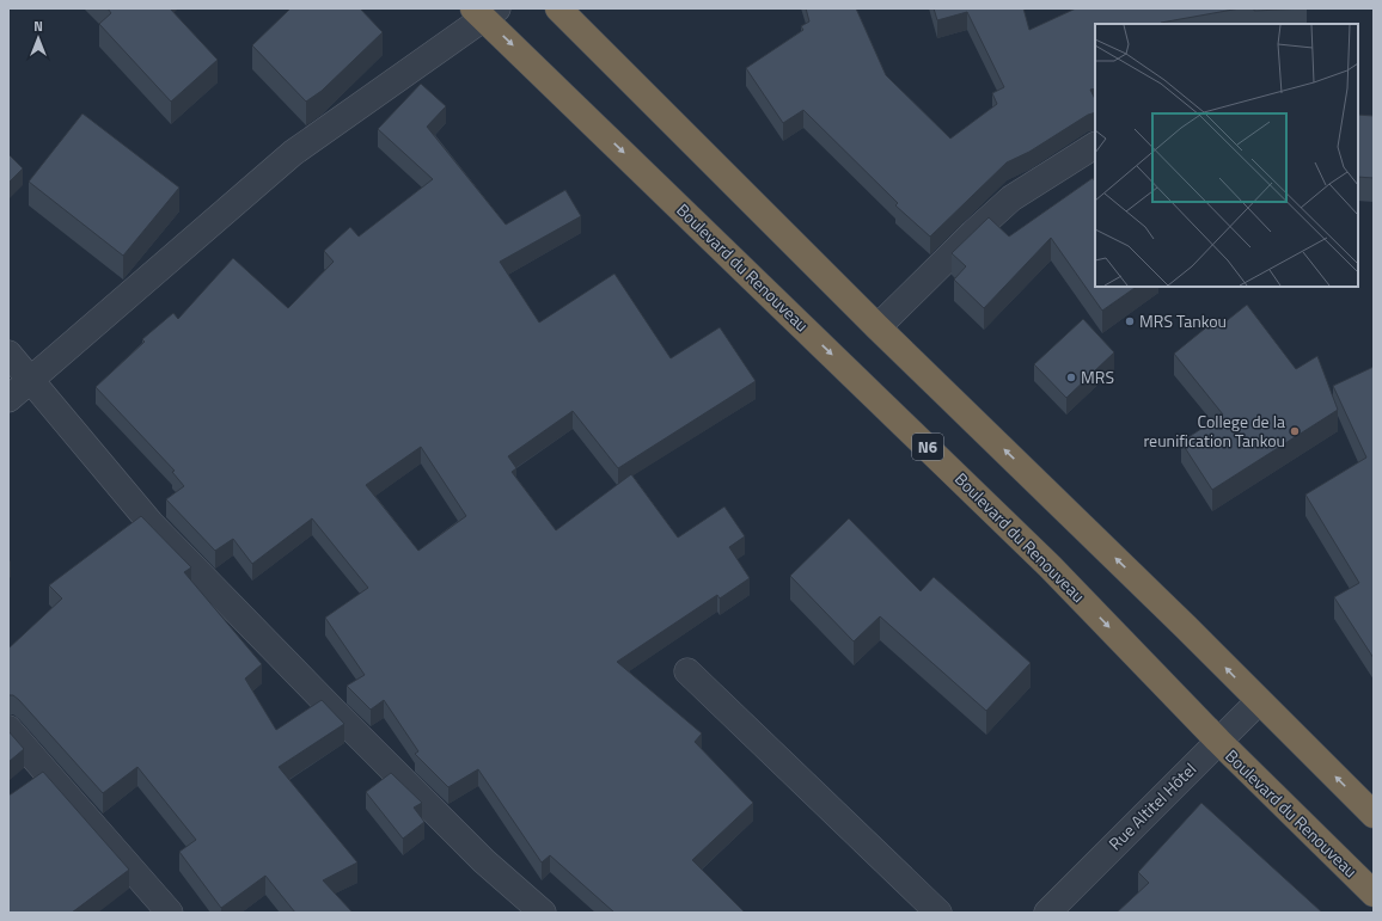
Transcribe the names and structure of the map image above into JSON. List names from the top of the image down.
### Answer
{
  "streets": {
    "highway": ["Boulevard du Renouveau", "N6"],
    "street": ["Rue Altitel Hôtel"]
  },
  "crossings": [
    ["Boulevard du Renouveau", "Rue Altitel Hôtel"]
  ],
  "places": ["MRS Tankou", "MRS", "College de la reunification Tankou"],
  "north": "top"
}
